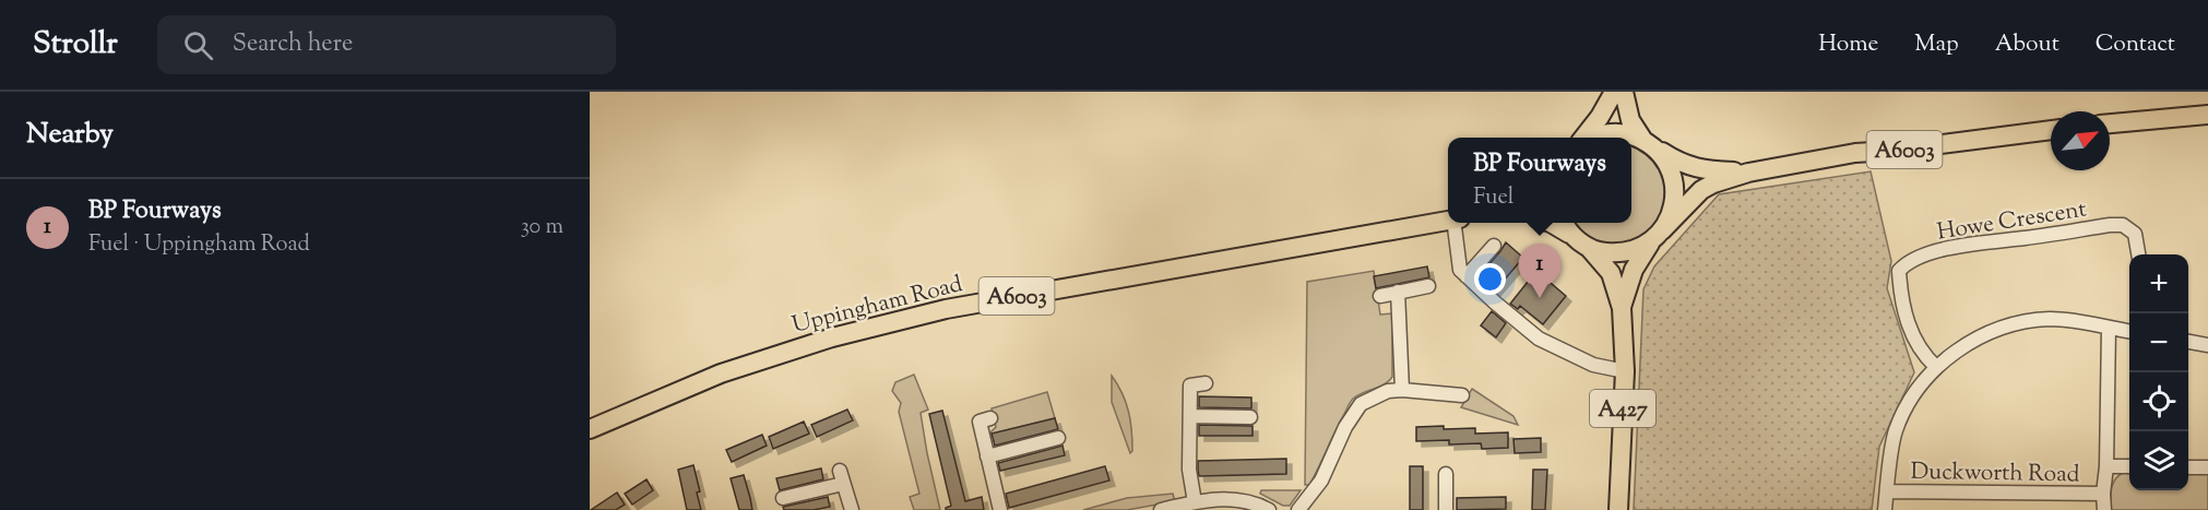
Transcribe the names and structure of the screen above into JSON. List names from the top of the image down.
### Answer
{
  "streets": {
    "highway": ["A6003", "Uppingham Road", "A427"],
    "street": ["Howe Crescent", "Duckworth Road"]
  },
  "crossings": [
    ["A6003", "A427"]
  ],
  "north": "top right",
  "page": {
    "header": "Strollr",
    "search": "Search here",
    "nav": [
      "Home",
      "Map",
      "About",
      "Contact"
    ],
    "heading": "Nearby",
    "popup": ["BP Fourways", "Fuel"],
    "list": [
      {
        "mark": "1",
        "name": "BP Fourways",
        "note": "Fuel · Uppingham Road",
        "value": "30 m"
      }
    ],
    "pins": "1",
    "map_buttons": ["+", "−"]
  }
}
